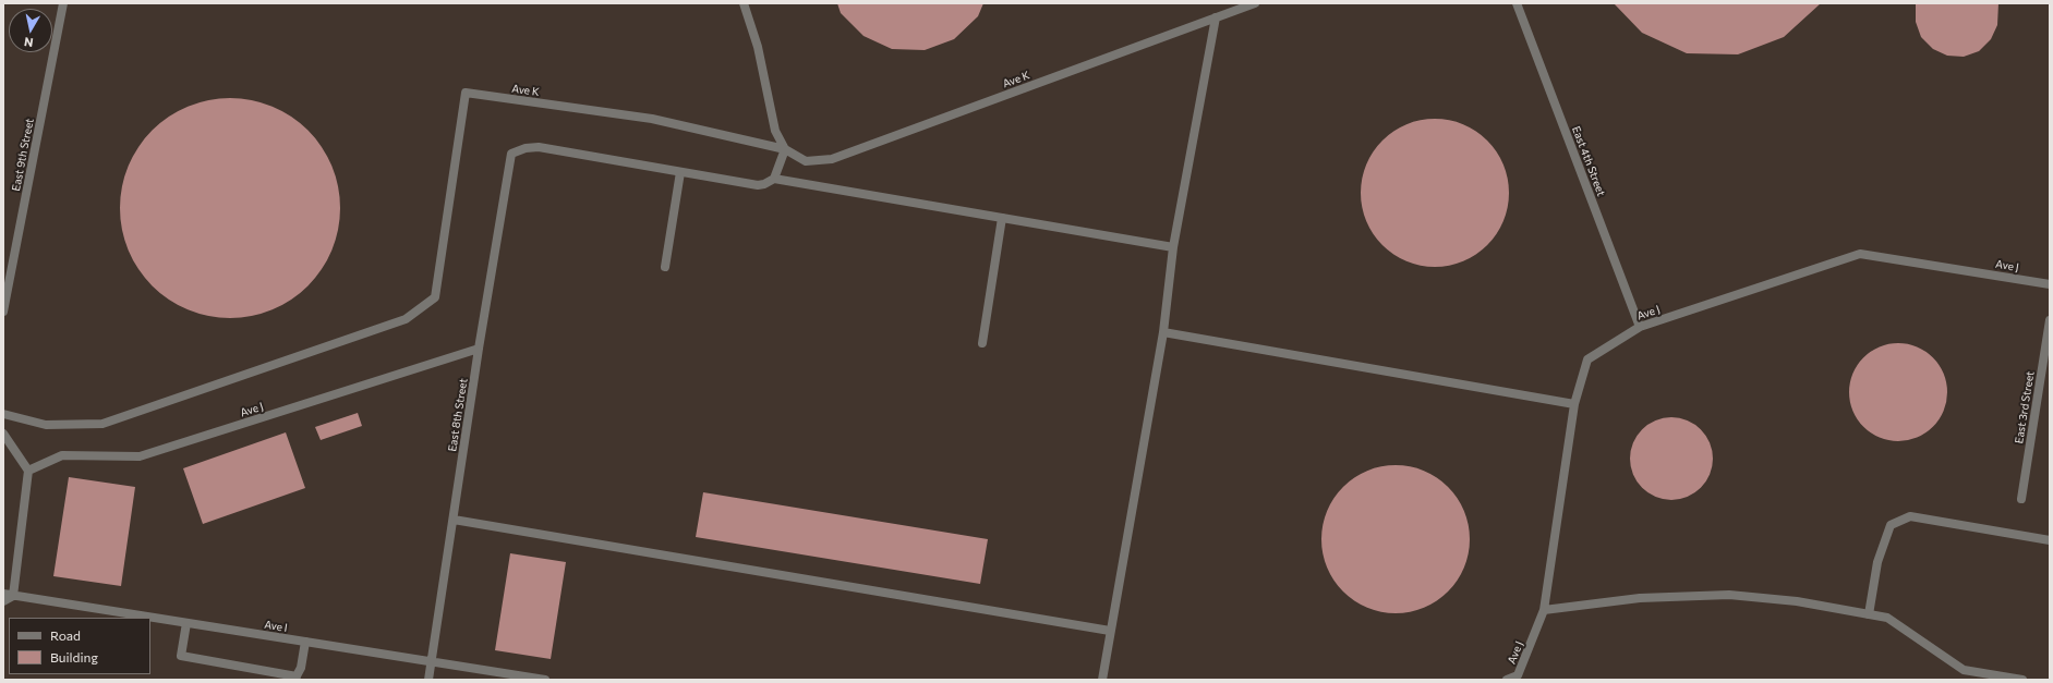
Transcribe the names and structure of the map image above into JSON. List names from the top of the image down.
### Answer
{
  "streets": {
    "street": [
      "Ave K",
      "East 9th Street",
      "East 4th Street",
      "Ave J",
      "East 3rd Street",
      "East 8th Street",
      "Ave I"
    ]
  },
  "crossings": [
    ["East 4th Street", "Ave J"],
    ["Ave J", "East 8th Street"],
    ["East 8th Street", "Ave I"]
  ],
  "legend": ["Road", "Building"],
  "north": "bottom"
}
